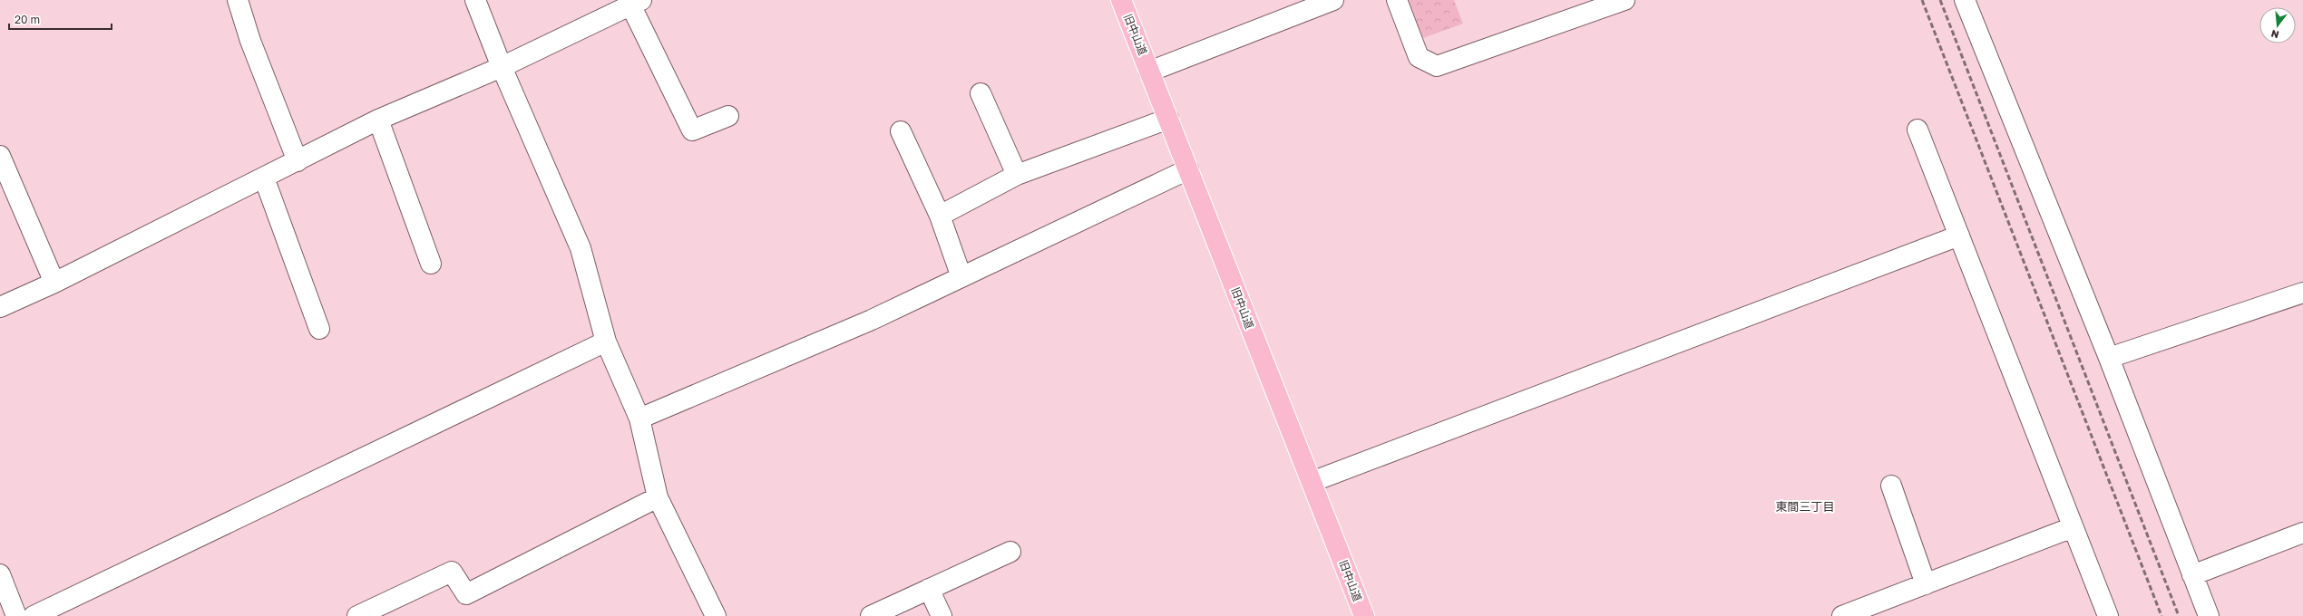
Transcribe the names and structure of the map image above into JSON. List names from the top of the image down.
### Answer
{
  "streets": {
    "main road": ["旧中山道"]
  },
  "districts": ["東間三丁目"],
  "scale_bar": "20 m",
  "north": "bottom"
}
